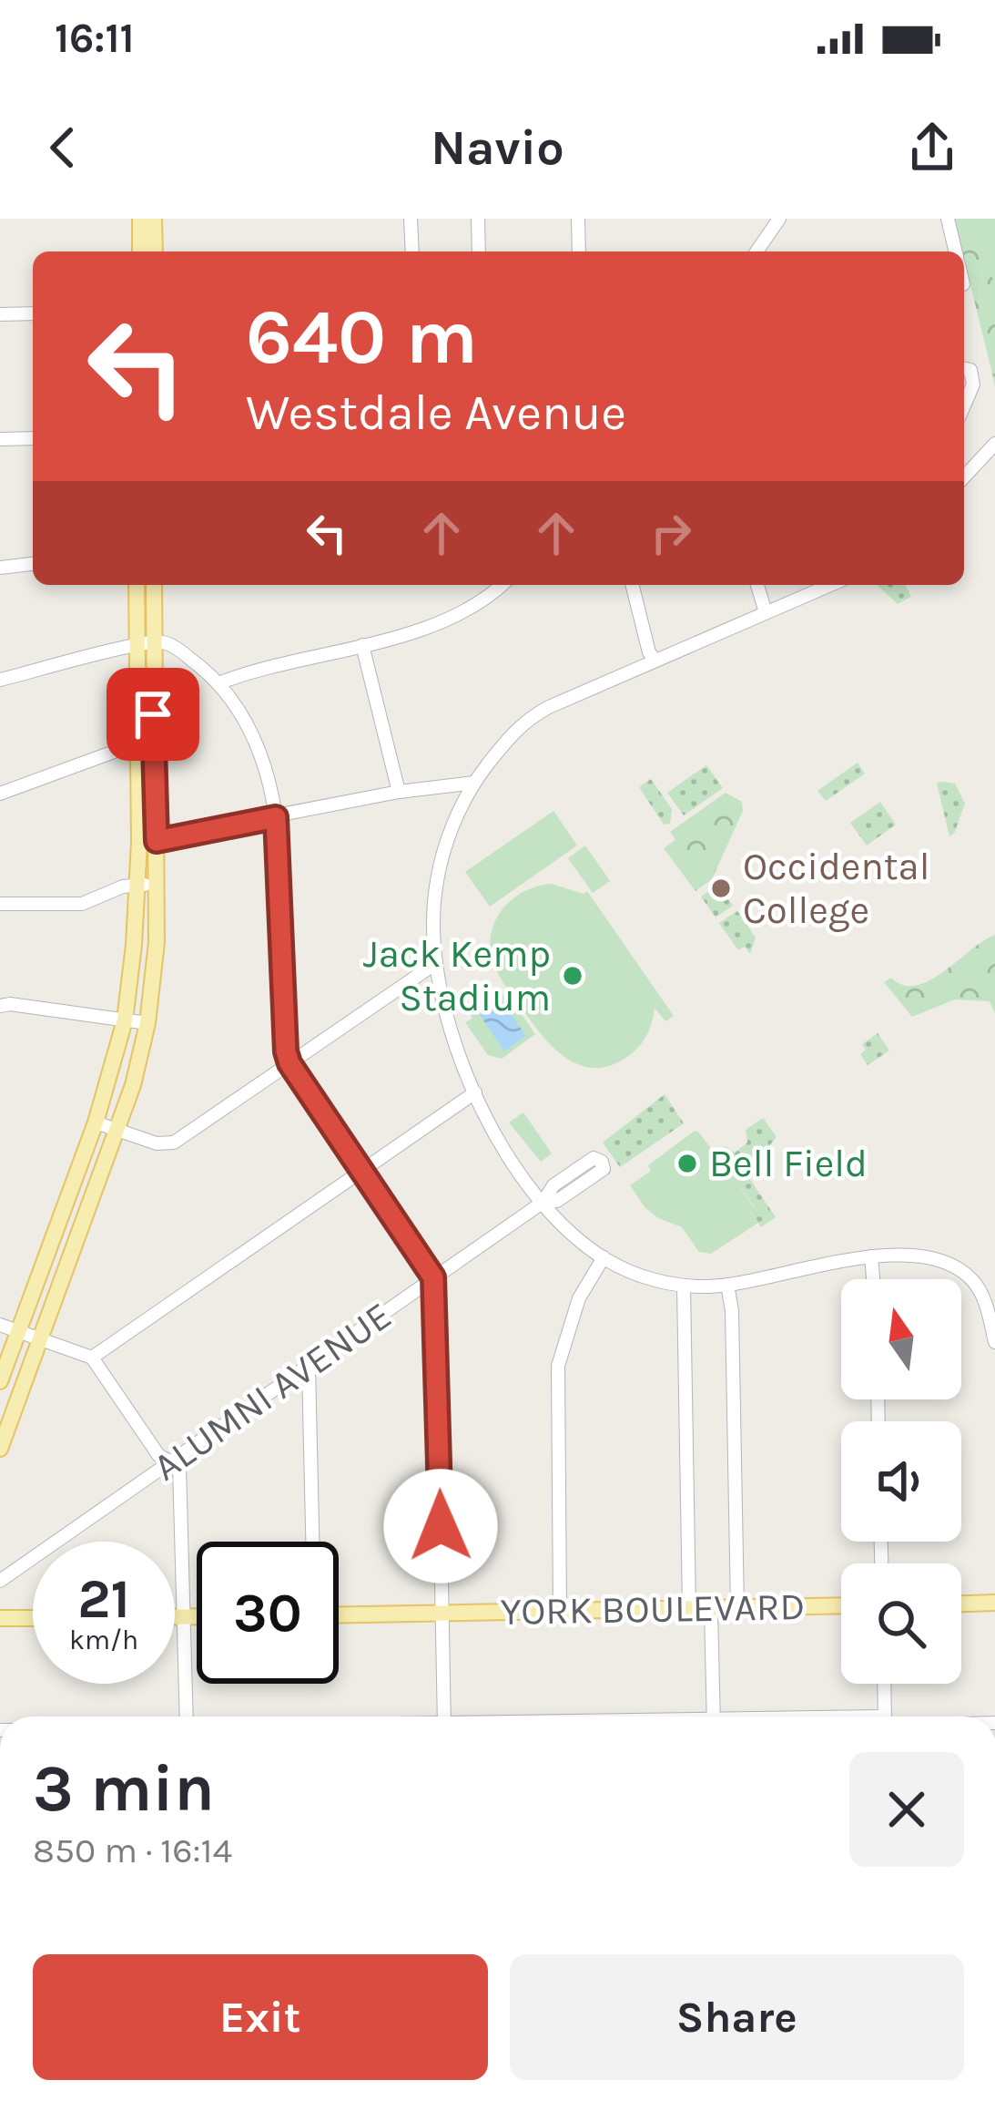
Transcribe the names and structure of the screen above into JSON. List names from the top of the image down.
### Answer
{
  "streets": {
    "main road": ["YORK BOULEVARD"],
    "street": ["ALUMNI AVENUE"]
  },
  "places": ["Occidental College", "Jack Kemp Stadium", "Bell Field"],
  "north": "top",
  "page": {
    "status": "16:11",
    "header": "Navio",
    "turn": ["640 m", "Westdale Avenue"],
    "speed": "21 km/h",
    "limit": "30",
    "heading": ["3 min", "850 m · 16:14"],
    "buttons": ["Exit", "Share"]
  }
}
